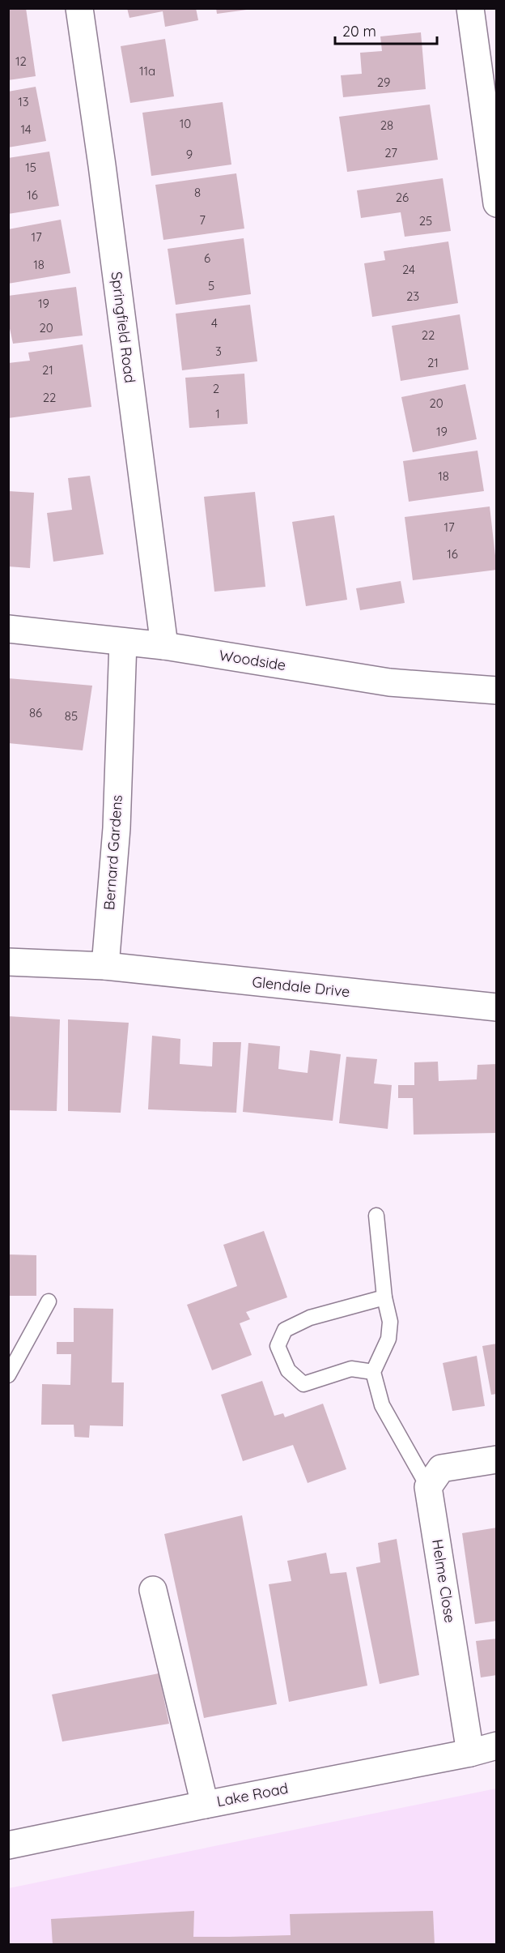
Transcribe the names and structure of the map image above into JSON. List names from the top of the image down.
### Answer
{
  "streets": {
    "street": [
      "Springfield Road",
      "Woodside",
      "Bernard Gardens",
      "Glendale Drive",
      "Helme Close",
      "Lake Road"
    ]
  },
  "crossings": [
    ["Springfield Road", "Woodside"],
    ["Woodside", "Bernard Gardens"],
    ["Bernard Gardens", "Glendale Drive"],
    ["Helme Close", "Lake Road"]
  ],
  "house_numbers": [
    "12",
    "11a",
    "29",
    "13",
    "10",
    "28",
    "14",
    "27",
    "9",
    "15",
    "8",
    "16",
    "26",
    "7",
    "25",
    "17",
    "6",
    "18",
    "24",
    "5",
    "23",
    "19",
    "4",
    "20",
    "22",
    "3",
    "21",
    "21",
    "2",
    "22",
    "20",
    "1",
    "19",
    "18",
    "17",
    "16",
    "86",
    "85"
  ],
  "scale_bar": "20 m"
}
